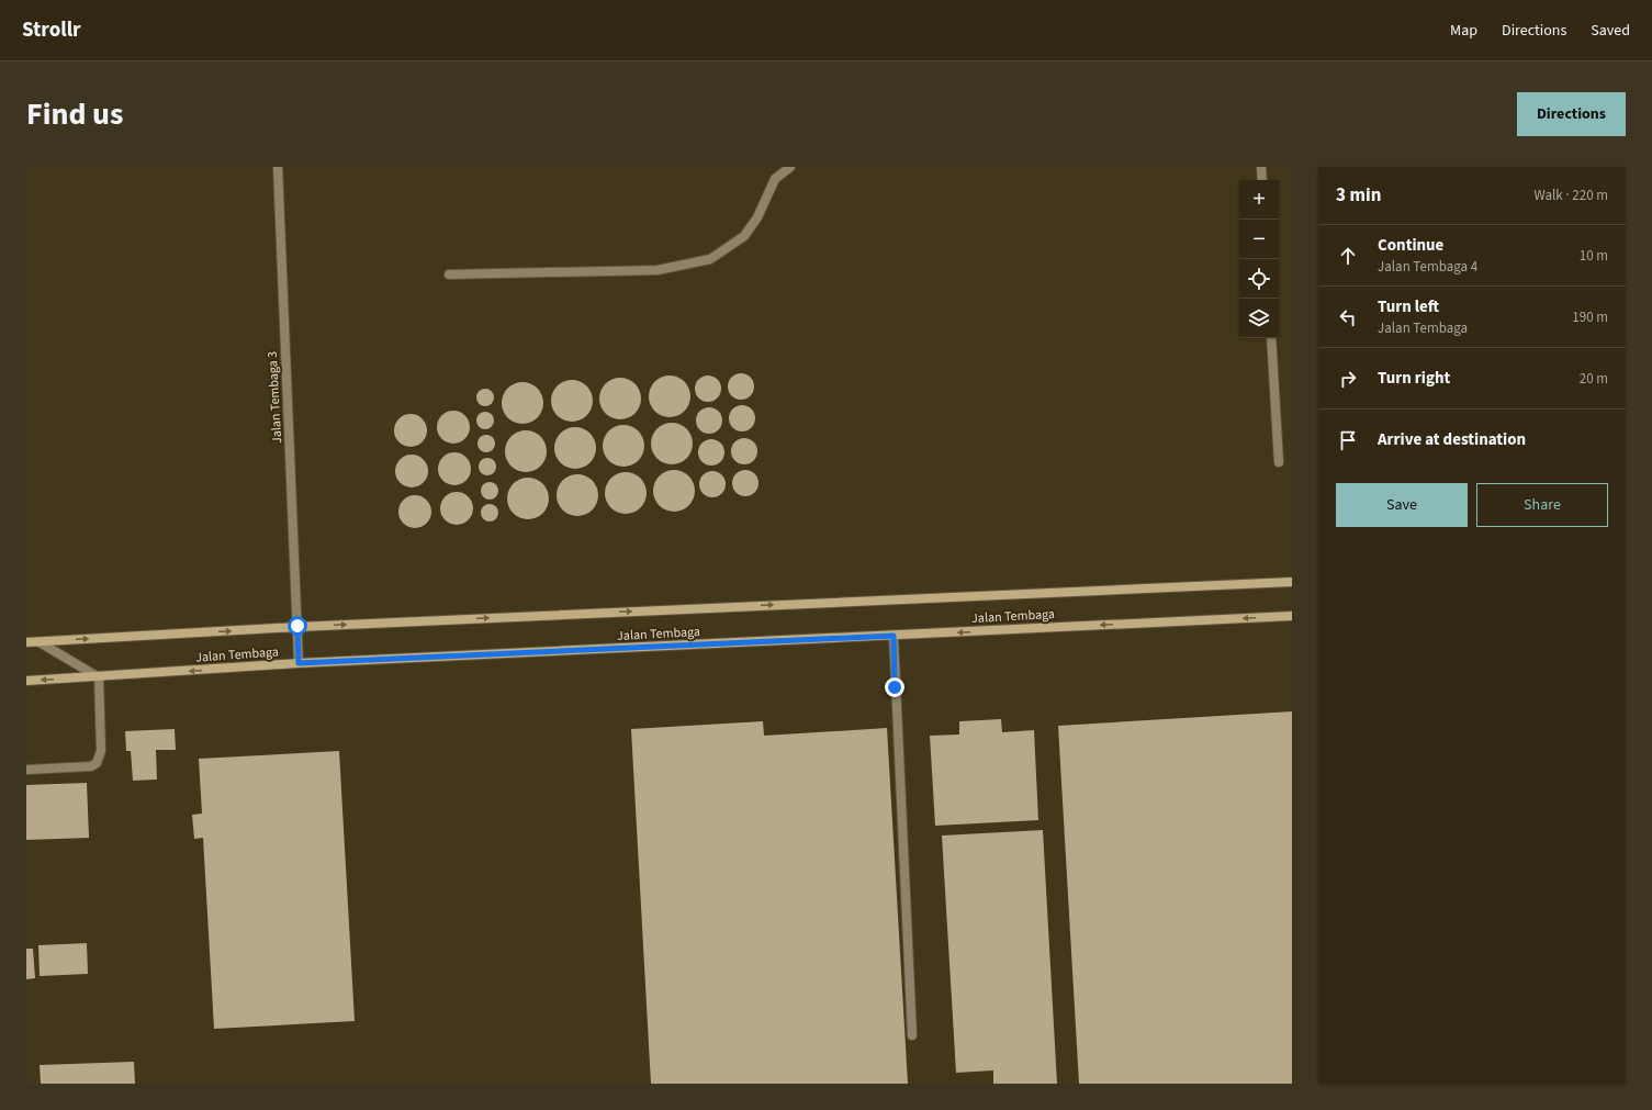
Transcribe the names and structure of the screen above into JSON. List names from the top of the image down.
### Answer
{
  "streets": {
    "main road": ["Jalan Tembaga"],
    "street": ["Jalan Tembaga 3"]
  },
  "crossings": [
    ["Jalan Tembaga 3", "Jalan Tembaga"]
  ],
  "page": {
    "header": "Strollr",
    "nav": ["Map", "Directions", "Saved"],
    "title": "Find us",
    "buttons": [
      "Directions",
      ["Save", "Share"]
    ],
    "heading": ["3 min", "Walk · 220 m"],
    "map_buttons": ["+", "−"],
    "list": [
      ["Continue", "Jalan Tembaga 4", "10 m"],
      ["Turn left", "Jalan Tembaga", "190 m"],
      ["Turn right", "20 m"],
      "Arrive at destination"
    ]
  }
}
